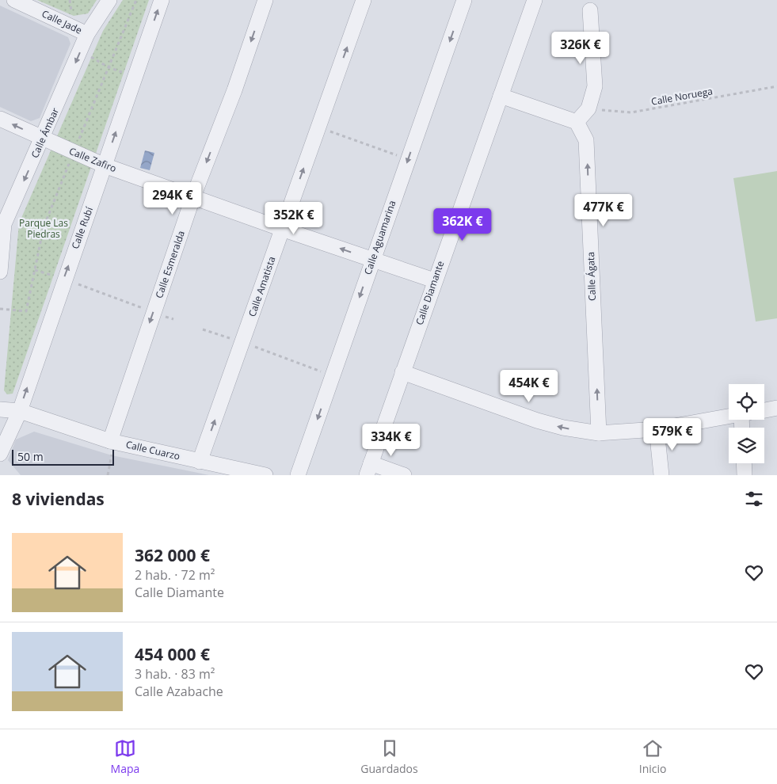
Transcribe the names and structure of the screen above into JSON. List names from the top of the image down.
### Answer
{
  "streets": {
    "street": [
      "Calle Jade",
      "Calle Ámbar",
      "Calle Zafiro",
      "Calle Rubí",
      "Calle Aguamarina",
      "Calle Esmeralda",
      "Calle Ágata",
      "Calle Amatista",
      "Calle Diamante",
      "Calle Cuarzo"
    ],
    "path": ["Calle Noruega"]
  },
  "crossings": [
    ["Calle Jade", "Calle Ámbar"],
    ["Calle Ámbar", "Calle Zafiro"],
    ["Calle Zafiro", "Calle Rubí"],
    ["Calle Zafiro", "Calle Aguamarina"],
    ["Calle Zafiro", "Calle Esmeralda"],
    ["Calle Zafiro", "Calle Amatista"],
    ["Calle Zafiro", "Calle Diamante"],
    ["Calle Rubí", "Calle Cuarzo"],
    ["Calle Esmeralda", "Calle Cuarzo"],
    ["Calle Amatista", "Calle Cuarzo"]
  ],
  "one_way": [
    "Calle Ámbar",
    "Calle Rubí",
    "Calle Aguamarina",
    "Calle Esmeralda",
    "Calle Ágata",
    "Calle Amatista"
  ],
  "parks": ["Parque Las Piedras"],
  "scale_bar": "50 m",
  "page": {
    "price": [
      "326K €",
      "294K €",
      "477K €",
      "352K €",
      "362K €",
      "454K €",
      "579K €",
      "334K €"
    ],
    "scale": "50 m",
    "heading": "8 viviendas",
    "list": [
      {
        "name": "362 000 €",
        "note": "2 hab. · 72 m² · Calle Diamante"
      },
      {
        "name": "454 000 €",
        "note": "3 hab. · 83 m² · Calle Azabache"
      }
    ],
    "tabs": ["Mapa", "Guardados", "Inicio"]
  }
}
